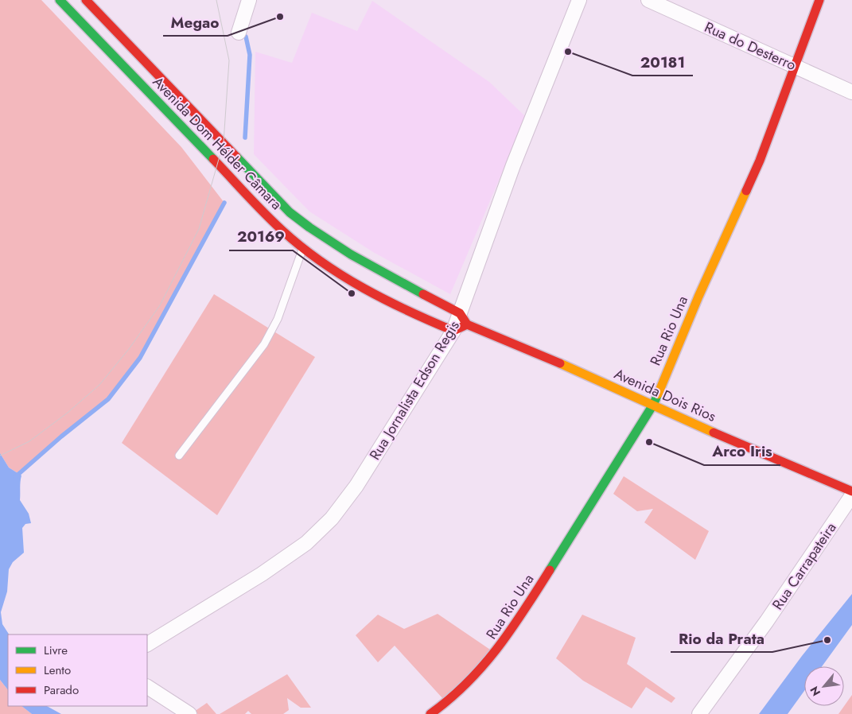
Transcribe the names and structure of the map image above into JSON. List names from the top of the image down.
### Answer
{
  "streets": {
    "main road": ["Avenida Dom Hélder Câmara", "Rua Rio Una", "Avenida Dois Rios"],
    "street": ["Rua do Desterro", "Rua Jornalista Edson Regis", "Rua Carrapateira"]
  },
  "crossings": [
    ["Rua do Desterro", "Rua Rio Una"],
    ["Avenida Dom Hélder Câmara", "Rua Jornalista Edson Regis"],
    ["Avenida Dom Hélder Câmara", "Avenida Dois Rios"],
    ["Rua Rio Una", "Avenida Dois Rios"],
    ["Rua Jornalista Edson Regis", "Avenida Dois Rios"]
  ],
  "places": [
    "Megao",
    "20181",
    "20169",
    "Arco Iris",
    "Rio da Prata"
  ],
  "legend": ["Livre", "Lento", "Parado"],
  "north": "bottom left"
}
